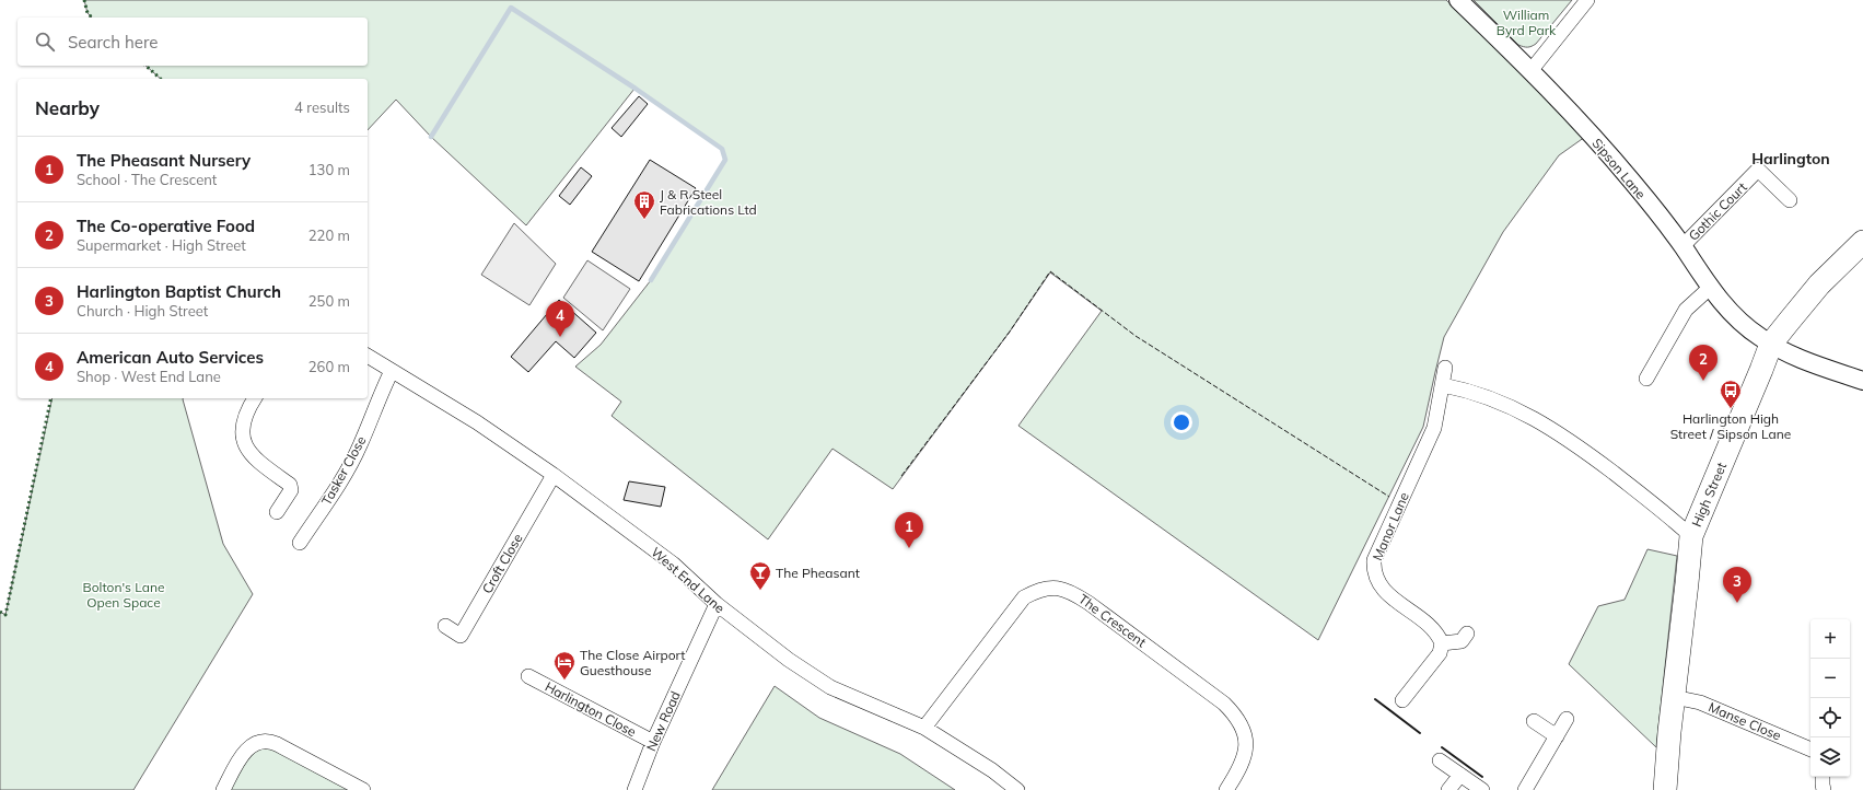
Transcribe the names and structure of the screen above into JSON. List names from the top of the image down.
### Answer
{
  "streets": {
    "main road": ["High Street"],
    "street": [
      "Sipson Lane",
      "Gothic Court",
      "Tasker Close",
      "Manor Lane",
      "Croft Close",
      "West End Lane",
      "The Crescent",
      "Harlington Close",
      "New Road",
      "Manse Close"
    ]
  },
  "crossings": [
    ["Sipson Lane", "Gothic Court"],
    ["Sipson Lane", "High Street"],
    ["Tasker Close", "West End Lane"],
    ["High Street", "Manse Close"],
    ["Croft Close", "West End Lane"],
    ["West End Lane", "The Crescent"],
    ["West End Lane", "New Road"],
    ["Harlington Close", "New Road"]
  ],
  "districts": ["Harlington"],
  "parks": ["William Byrd Park", "Bolton's Lane Open Space"],
  "places": {
    "building": ["J & R Steel Fabrications Ltd"],
    "bus stop": ["Harlington High Street / Sipson Lane"],
    "bar": ["The Pheasant"],
    "hotel": ["The Close Airport Guesthouse"]
  },
  "page": {
    "search": "Search here",
    "heading": ["Nearby", "4 results"],
    "list": [
      {
        "mark": "1",
        "name": "The Pheasant Nursery",
        "note": "School · The Crescent",
        "value": "130 m"
      },
      {
        "mark": "2",
        "name": "The Co-operative Food",
        "note": "Supermarket · High Street",
        "value": "220 m"
      },
      {
        "mark": "3",
        "name": "Harlington Baptist Church",
        "note": "Church · High Street",
        "value": "250 m"
      },
      {
        "mark": "4",
        "name": "American Auto Services",
        "note": "Shop · West End Lane",
        "value": "260 m"
      }
    ],
    "pins": [
      "4",
      "2",
      "1",
      "3"
    ],
    "map_buttons": ["+", "−"]
  }
}
